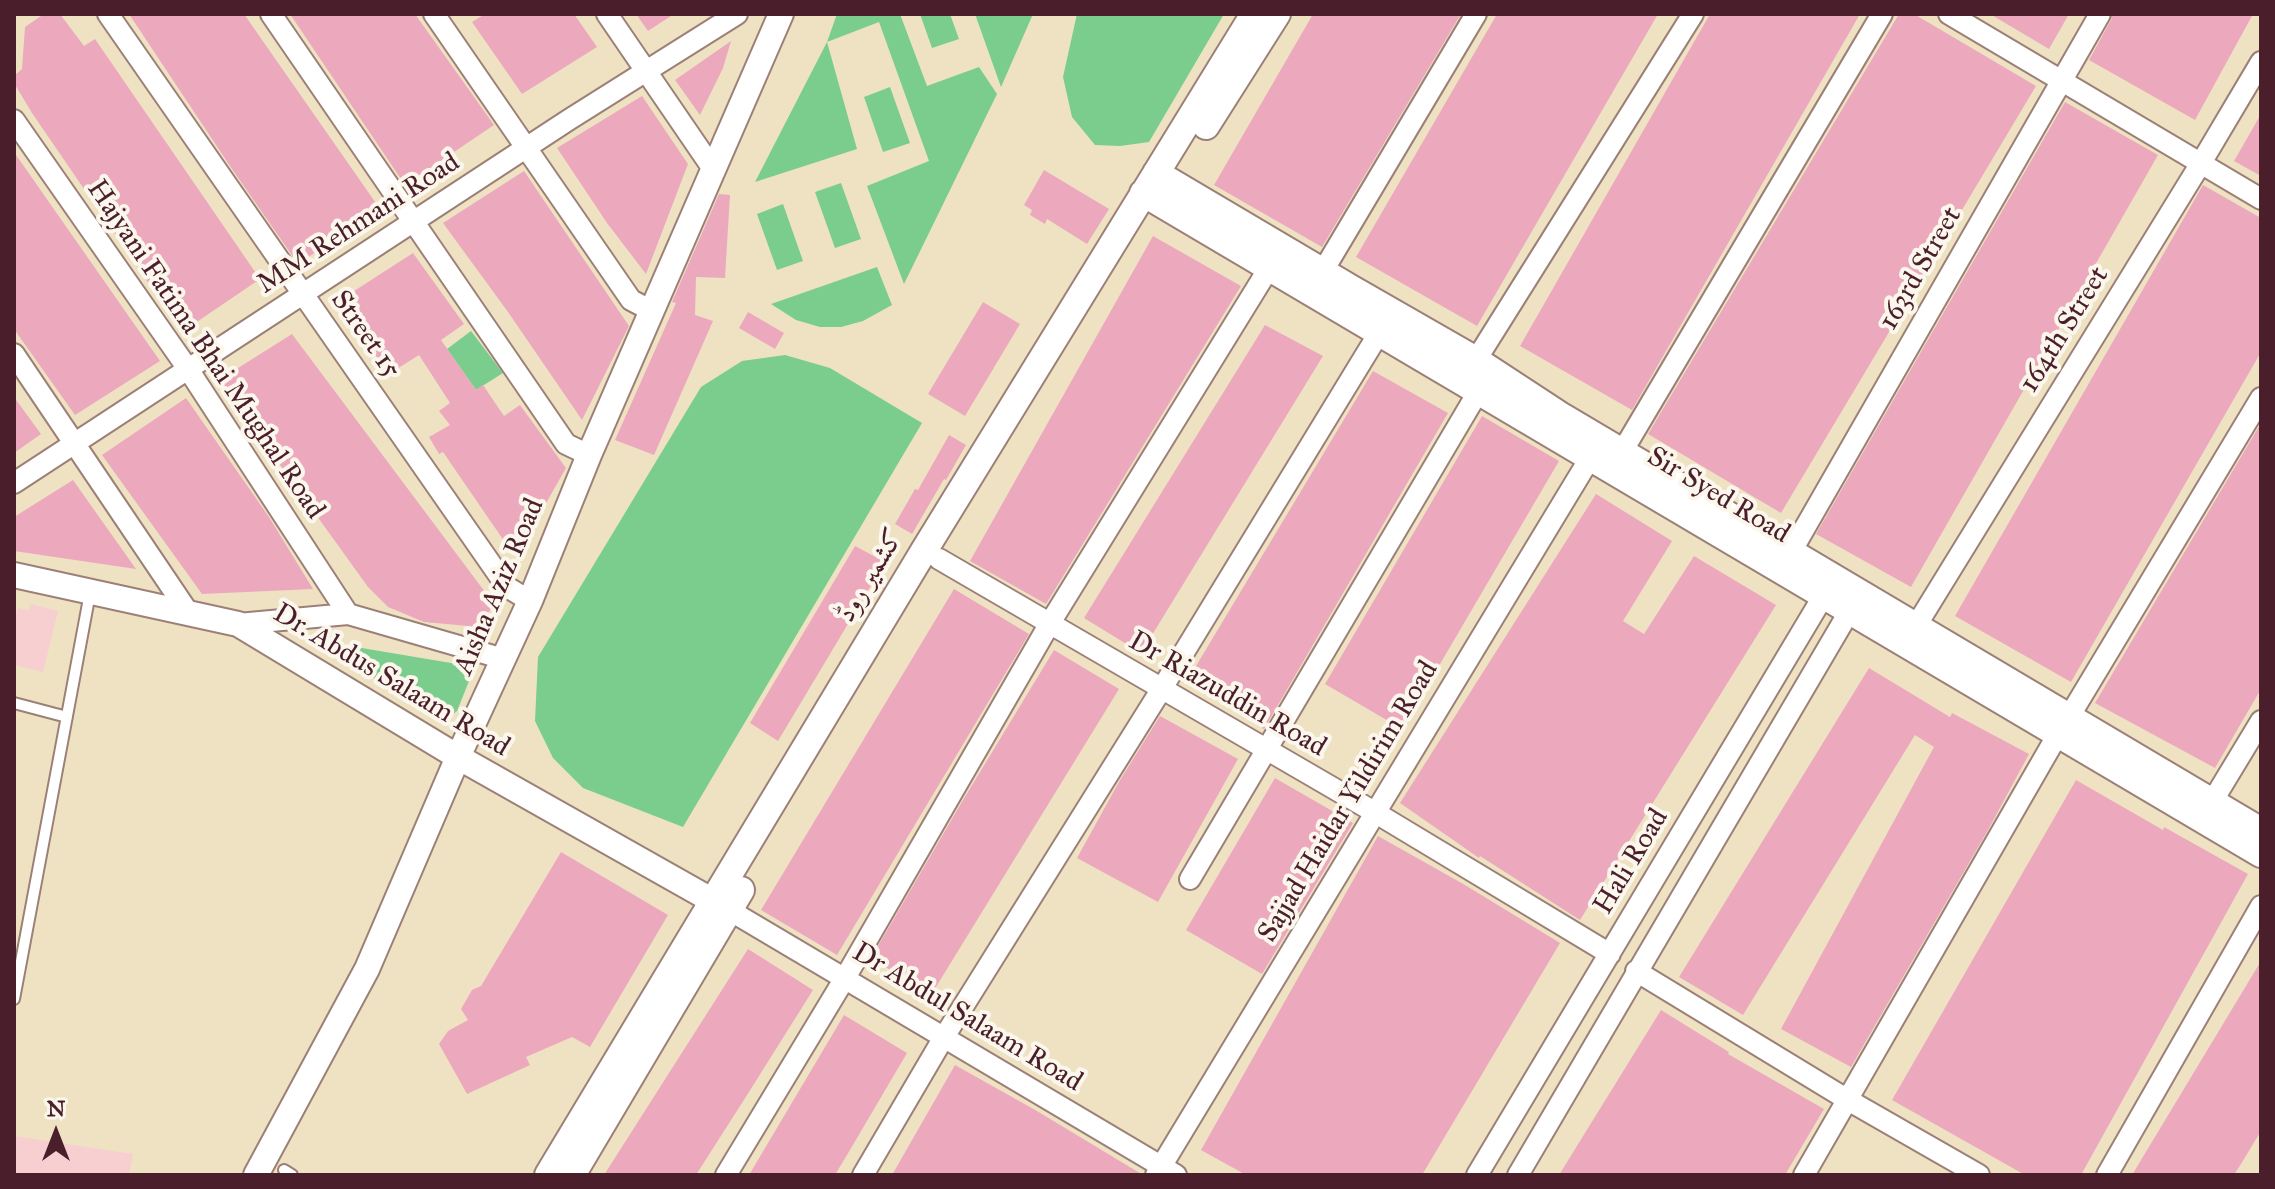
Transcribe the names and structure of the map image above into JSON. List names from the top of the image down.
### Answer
{
  "streets": {
    "main road": ["Sir Syed Road", "کشمیر روڈ"],
    "street": [
      "MM Rehmani Road",
      "163rd Street",
      "164th Street",
      "Street 15",
      "Hajyani Fatima Bhai Mughal Road",
      "Aisha Aziz Road",
      "Dr. Abdus Salaam Road",
      "Dr Riazuddin Road",
      "Sajjad Haidar Yildirim Road",
      "Hali Road",
      "Dr Abdul Salaam Road"
    ]
  },
  "crossings": [
    ["MM Rehmani Road", "Street 15"],
    ["MM Rehmani Road", "Hajyani Fatima Bhai Mughal Road"],
    ["163rd Street", "Sir Syed Road"],
    ["164th Street", "Sir Syed Road"],
    ["Street 15", "Aisha Aziz Road"],
    ["Sir Syed Road", "کشمیر روڈ"],
    ["Sir Syed Road", "Sajjad Haidar Yildirim Road"],
    ["Sir Syed Road", "Hali Road"],
    ["کشمیر روڈ", "Dr. Abdus Salaam Road"],
    ["کشمیر روڈ", "Dr Riazuddin Road"],
    ["کشمیر روڈ", "Dr Abdul Salaam Road"],
    ["Aisha Aziz Road", "Dr. Abdus Salaam Road"],
    ["Dr. Abdus Salaam Road", "Dr Abdul Salaam Road"],
    ["Dr Riazuddin Road", "Sajjad Haidar Yildirim Road"],
    ["Dr Riazuddin Road", "Hali Road"],
    ["Sajjad Haidar Yildirim Road", "Dr Abdul Salaam Road"]
  ],
  "north": "top"
}
